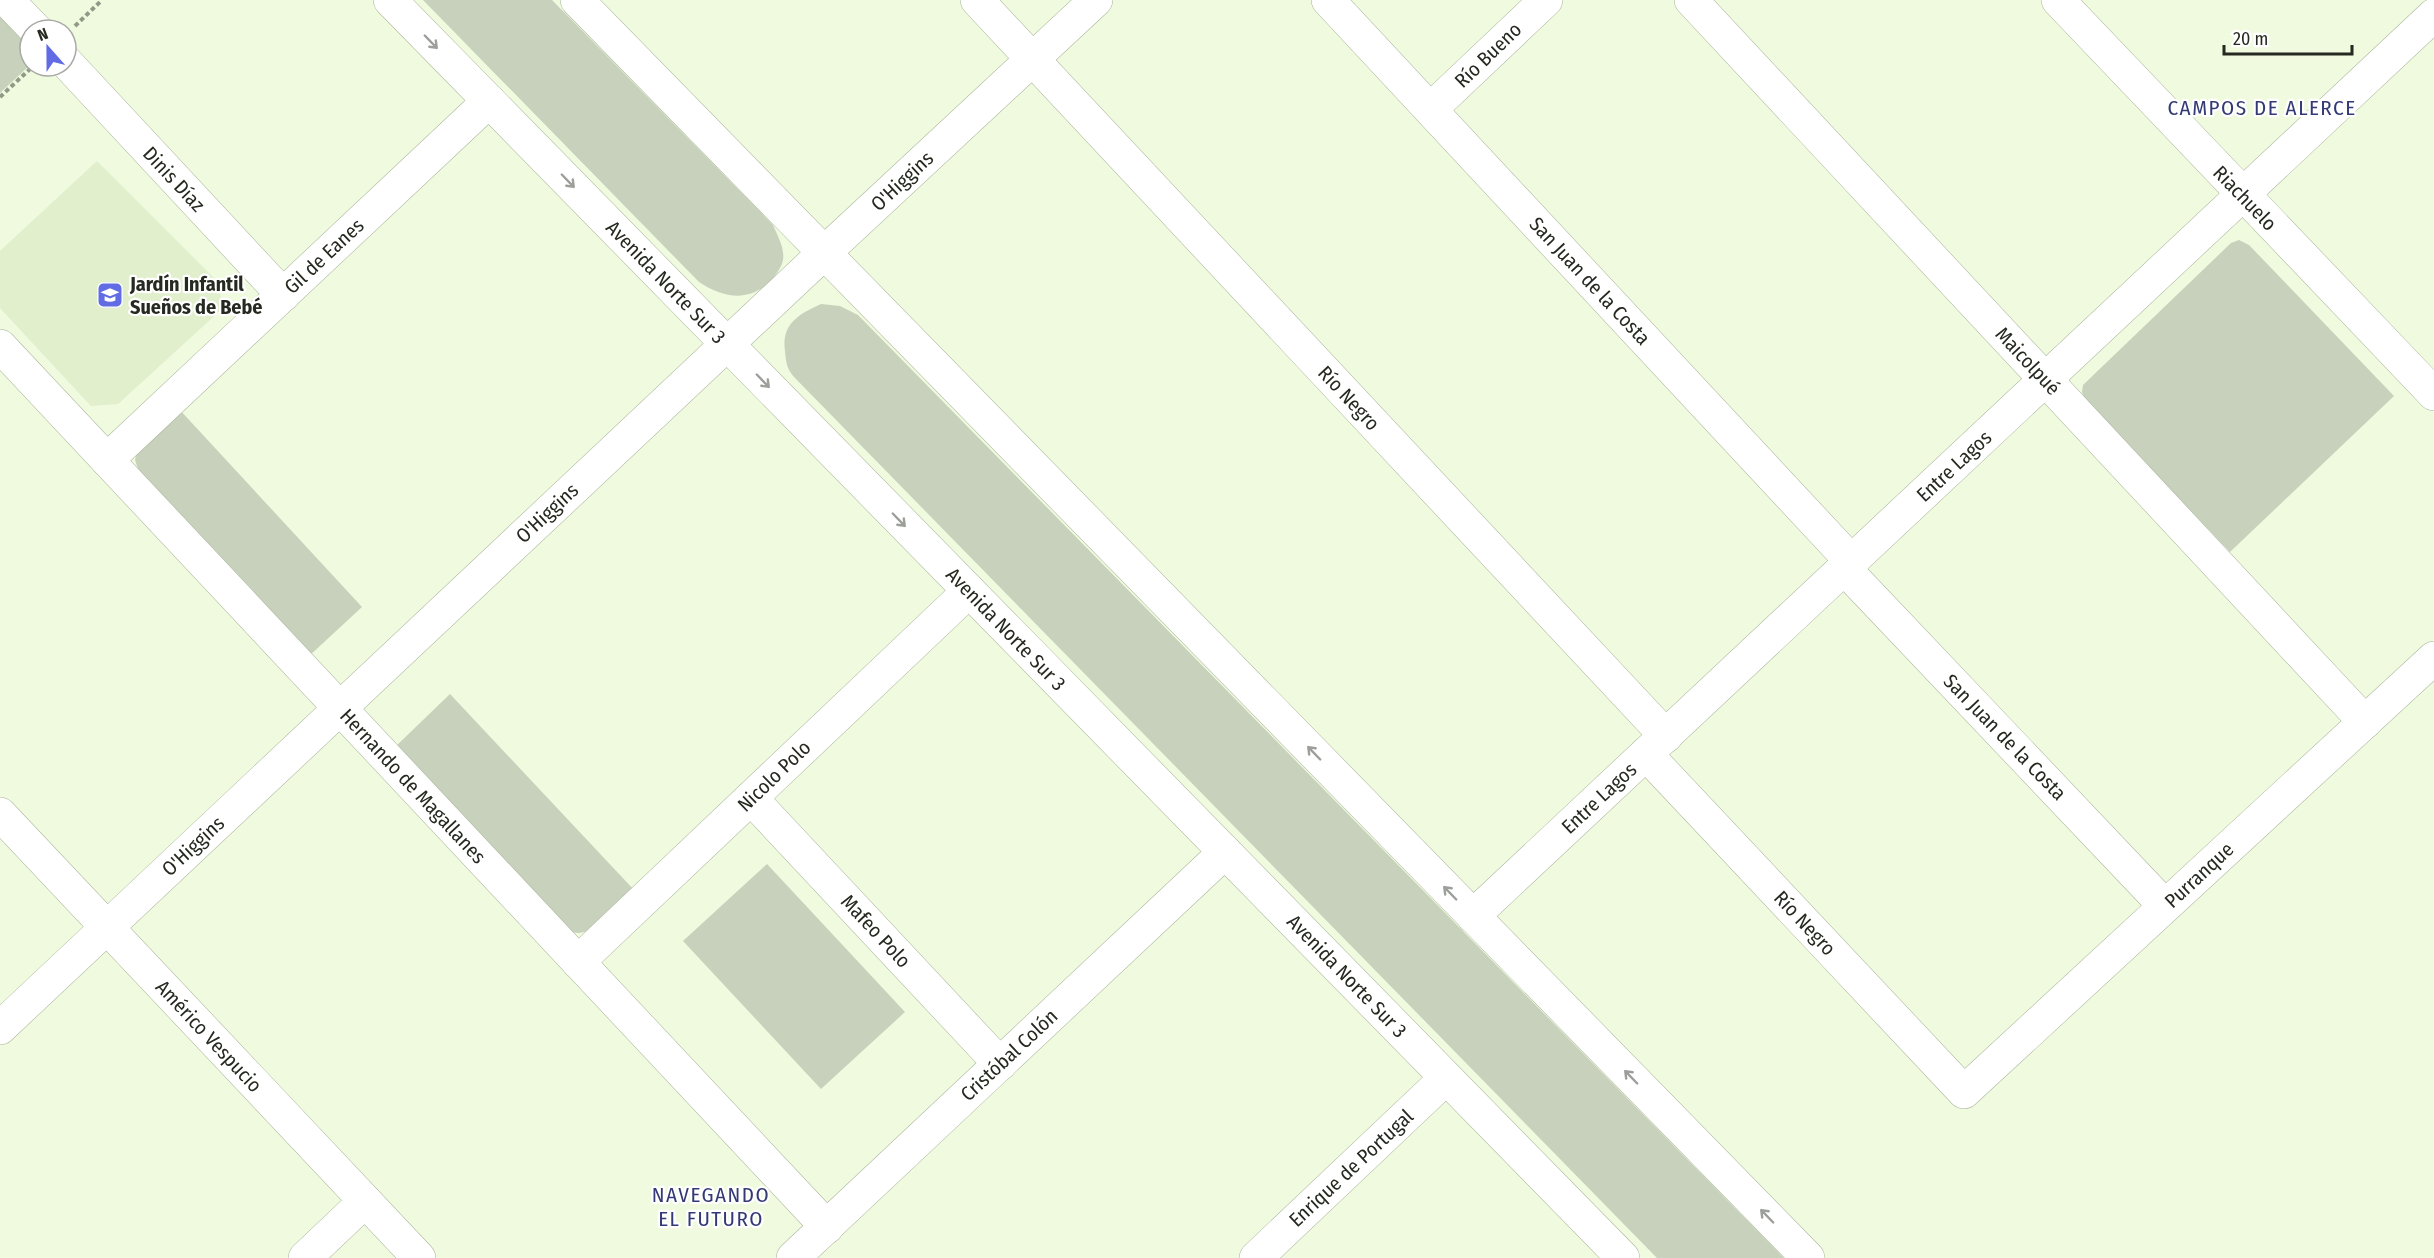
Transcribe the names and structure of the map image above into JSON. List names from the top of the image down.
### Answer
{
  "streets": {
    "street": [
      "Río Bueno",
      "Dinis Díaz",
      "O'Higgins",
      "Riachuelo",
      "Gil de Eanes",
      "San Juan de la Costa",
      "Avenida Norte Sur 3",
      "Maicolpué",
      "Río Negro",
      "Entre Lagos",
      "Nicolo Polo",
      "Hernando de Magallanes",
      "Purranque",
      "Mafeo Polo",
      "Américo Vespucio",
      "Cristóbal Colón",
      "Enrique de Portugal"
    ]
  },
  "crossings": [
    ["Río Bueno", "San Juan de la Costa"],
    ["Dinis Díaz", "Gil de Eanes"],
    ["O'Higgins", "Avenida Norte Sur 3"],
    ["O'Higgins", "Río Negro"],
    ["O'Higgins", "Hernando de Magallanes"],
    ["O'Higgins", "Américo Vespucio"],
    ["Riachuelo", "Entre Lagos"],
    ["Gil de Eanes", "Avenida Norte Sur 3"],
    ["Gil de Eanes", "Hernando de Magallanes"],
    ["San Juan de la Costa", "Entre Lagos"],
    ["San Juan de la Costa", "Purranque"],
    ["Avenida Norte Sur 3", "Nicolo Polo"],
    ["Avenida Norte Sur 3", "Cristóbal Colón"],
    ["Avenida Norte Sur 3", "Enrique de Portugal"],
    ["Maicolpué", "Entre Lagos"],
    ["Maicolpué", "Purranque"],
    ["Río Negro", "Entre Lagos"],
    ["Río Negro", "Purranque"],
    ["Nicolo Polo", "Hernando de Magallanes"],
    ["Nicolo Polo", "Mafeo Polo"],
    ["Hernando de Magallanes", "Cristóbal Colón"],
    ["Mafeo Polo", "Cristóbal Colón"]
  ],
  "districts": ["CAMPOS DE ALERCE", "NAVEGANDO EL FUTURO"],
  "places": {
    "school or university": ["Jardín Infantil Sueños de Bebé"]
  },
  "scale_bar": "20 m",
  "north": "top"
}
